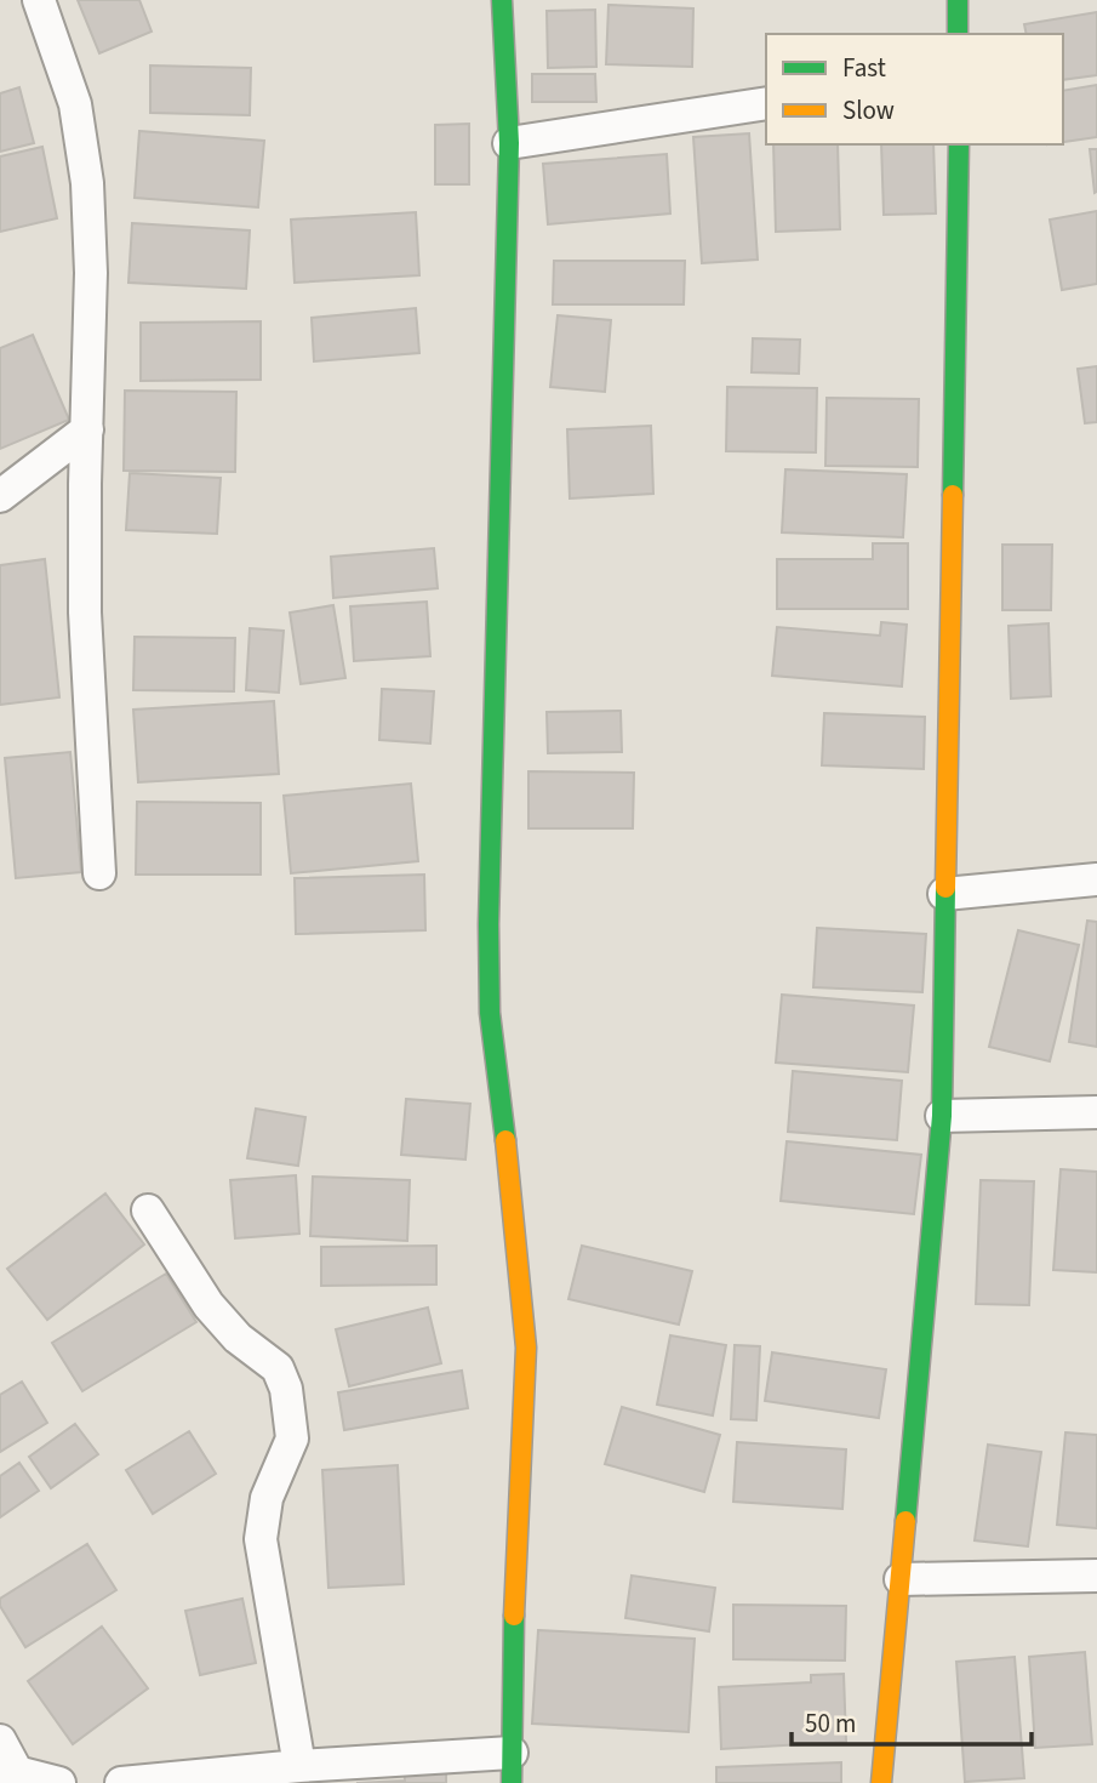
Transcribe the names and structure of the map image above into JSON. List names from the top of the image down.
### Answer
{
  "legend": ["Fast", "Slow"],
  "scale_bar": "50 m"
}
